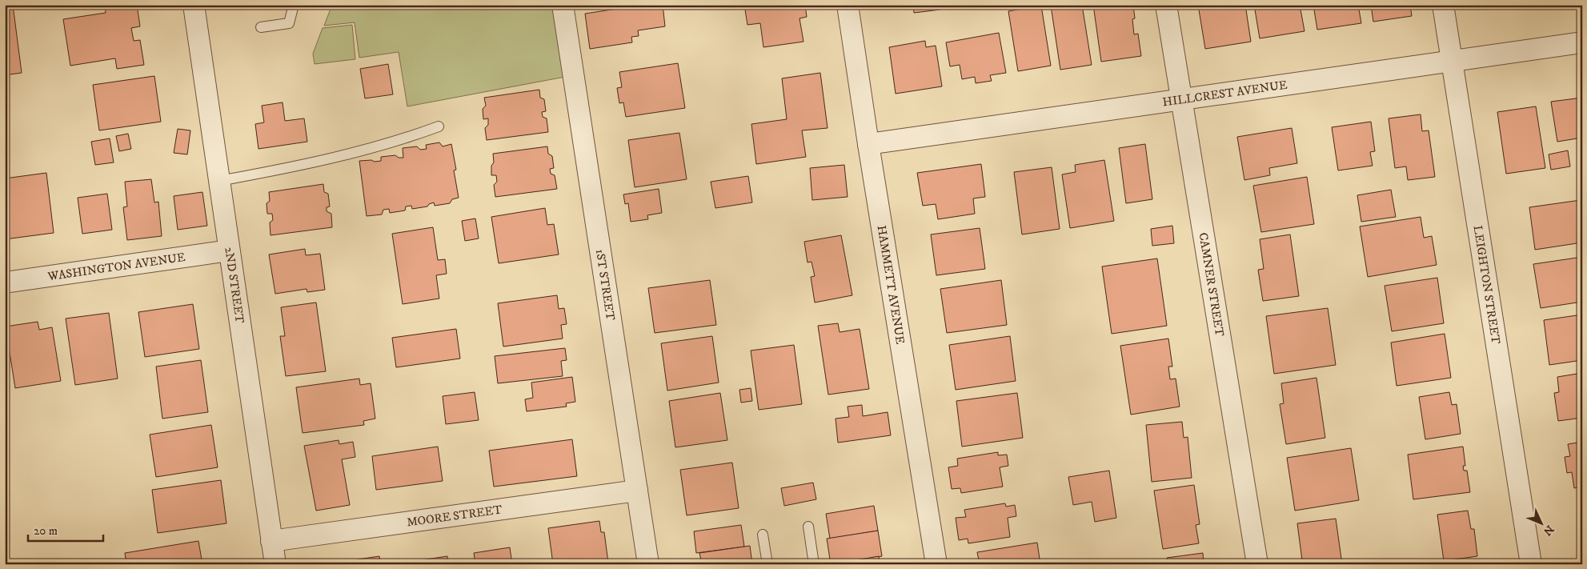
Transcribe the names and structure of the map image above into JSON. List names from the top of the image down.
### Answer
{
  "streets": {
    "street": [
      "HILLCREST AVENUE",
      "WASHINGTON AVENUE",
      "2ND STREET",
      "1ST STREET",
      "HAMMETT AVENUE",
      "CAMNER STREET",
      "LEIGHTON STREET",
      "MOORE STREET"
    ]
  },
  "crossings": [
    ["HILLCREST AVENUE", "HAMMETT AVENUE"],
    ["HILLCREST AVENUE", "CAMNER STREET"],
    ["HILLCREST AVENUE", "LEIGHTON STREET"],
    ["WASHINGTON AVENUE", "2ND STREET"],
    ["2ND STREET", "MOORE STREET"],
    ["1ST STREET", "MOORE STREET"]
  ],
  "scale_bar": "20 m",
  "north": "bottom right"
}
